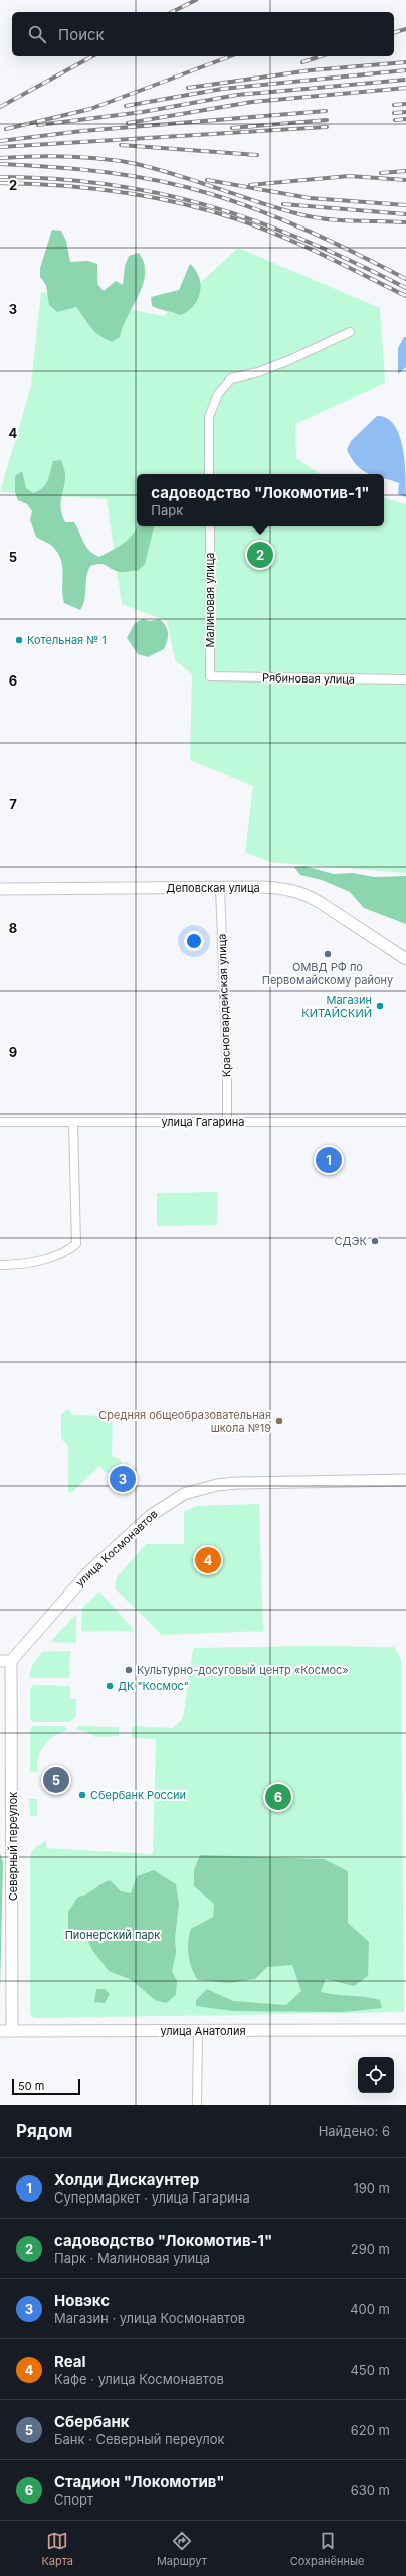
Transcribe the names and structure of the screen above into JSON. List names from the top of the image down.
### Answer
{
  "streets": {
    "street": [
      "Малиновая улица",
      "Рябиновая улица",
      "Деповская улица",
      "Красногвардейская улица",
      "улица Гагарина",
      "улица Космонавтов",
      "Северный переулок",
      "улица Анатолия"
    ]
  },
  "crossings": [
    ["Малиновая улица", "Рябиновая улица"],
    ["Деповская улица", "Красногвардейская улица"],
    ["Красногвардейская улица", "улица Гагарина"],
    ["улица Космонавтов", "Северный переулок"],
    ["Северный переулок", "улица Анатолия"]
  ],
  "parks": ["Пионерский парк"],
  "places": [
    "Котельная № 1",
    "ОМВД РФ по Первомайскому району",
    "Магазин КИТАЙСКИЙ",
    "СДЭК",
    "Средняя общеобразовательная школа №19",
    "Культурно-досуговый центр «Космос»",
    "ДК \"Космос\"",
    "Сбербанк России"
  ],
  "scale_bar": "50 m",
  "page": {
    "search": "Поиск",
    "popup": ["садоводство \"Локомотив-1\"", "Парк"],
    "pins": [
      "2",
      "1",
      "3",
      "4",
      "5",
      "6"
    ],
    "scale": "50 m",
    "heading": ["Рядом", "Найдено: 6"],
    "list": [
      {
        "mark": "1",
        "name": "Холди Дискаунтер",
        "note": "Супермаркет · улица Гагарина",
        "value": "190 m"
      },
      {
        "mark": "2",
        "name": "садоводство \"Локомотив-1\"",
        "note": "Парк · Малиновая улица",
        "value": "290 m"
      },
      {
        "mark": "3",
        "name": "Новэкс",
        "note": "Магазин · улица Космонавтов",
        "value": "400 m"
      },
      {
        "mark": "4",
        "name": "Real",
        "note": "Кафе · улица Космонавтов",
        "value": "450 m"
      },
      {
        "mark": "5",
        "name": "Сбербанк",
        "note": "Банк · Северный переулок",
        "value": "620 m"
      },
      {
        "mark": "6",
        "name": "Стадион \"Локомотив\"",
        "note": "Спорт",
        "value": "630 m"
      }
    ],
    "nav": ["Карта", "Маршрут", "Сохранённые"]
  },
  "grid": {
    "rows": [
      "2",
      "3",
      "4",
      "5",
      "6",
      "7",
      "8",
      "9"
    ]
  }
}
